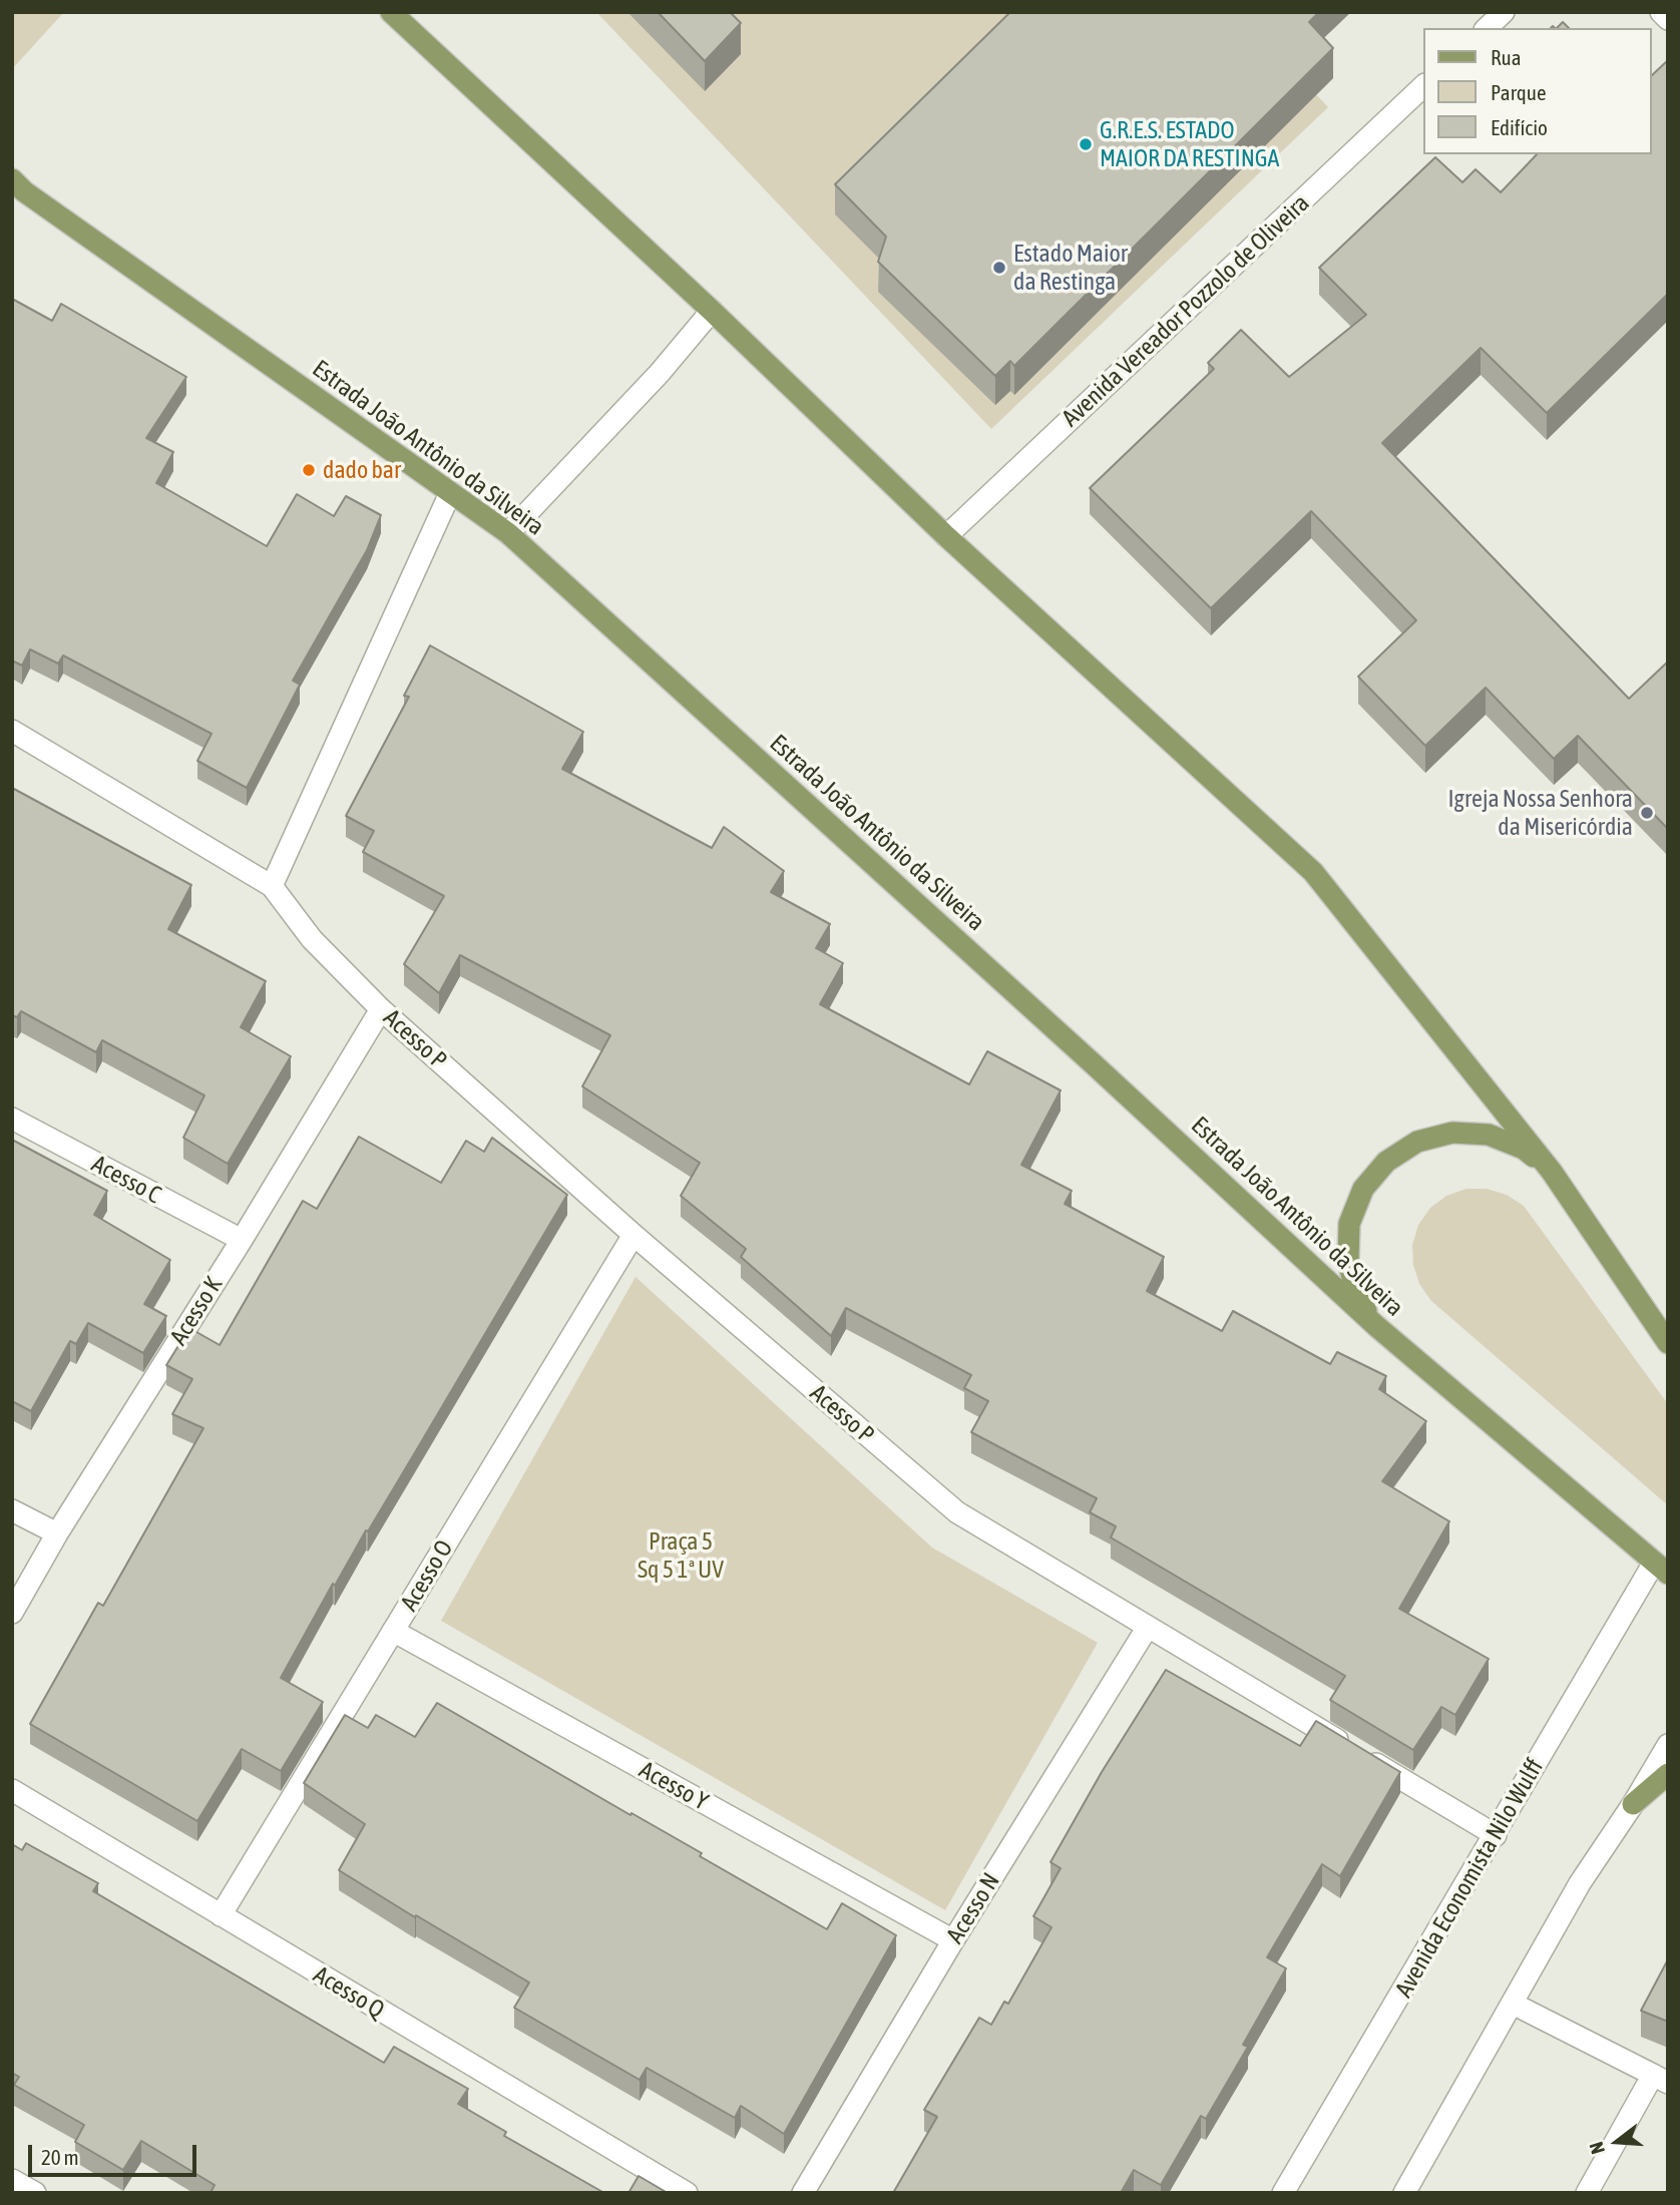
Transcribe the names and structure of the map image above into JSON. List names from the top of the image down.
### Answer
{
  "streets": {
    "main road": ["Estrada João Antônio da Silveira"],
    "street": [
      "Avenida Vereador Pozzolo de Oliveira",
      "Acesso P",
      "Acesso C",
      "Acesso K",
      "Acesso O",
      "Acesso Y",
      "Avenida Economista Nilo Wulff",
      "Acesso N",
      "Acesso Q"
    ]
  },
  "crossings": [
    ["Estrada João Antônio da Silveira", "Avenida Economista Nilo Wulff"],
    ["Acesso P", "Acesso K"],
    ["Acesso P", "Acesso O"],
    ["Acesso P", "Avenida Economista Nilo Wulff"],
    ["Acesso P", "Acesso N"],
    ["Acesso C", "Acesso K"],
    ["Acesso O", "Acesso Y"],
    ["Acesso O", "Acesso Q"],
    ["Acesso Y", "Acesso N"]
  ],
  "parks": ["Praça 5 Sq 5 1ª UV"],
  "places": [
    "G.R.E.S. ESTADO MAIOR DA RESTINGA",
    "Estado Maior da Restinga",
    "dado bar",
    "Igreja Nossa Senhora da Misericórdia"
  ],
  "legend": ["Rua", "Parque", "Edifício"],
  "scale_bar": "20 m",
  "north": "left"
}
